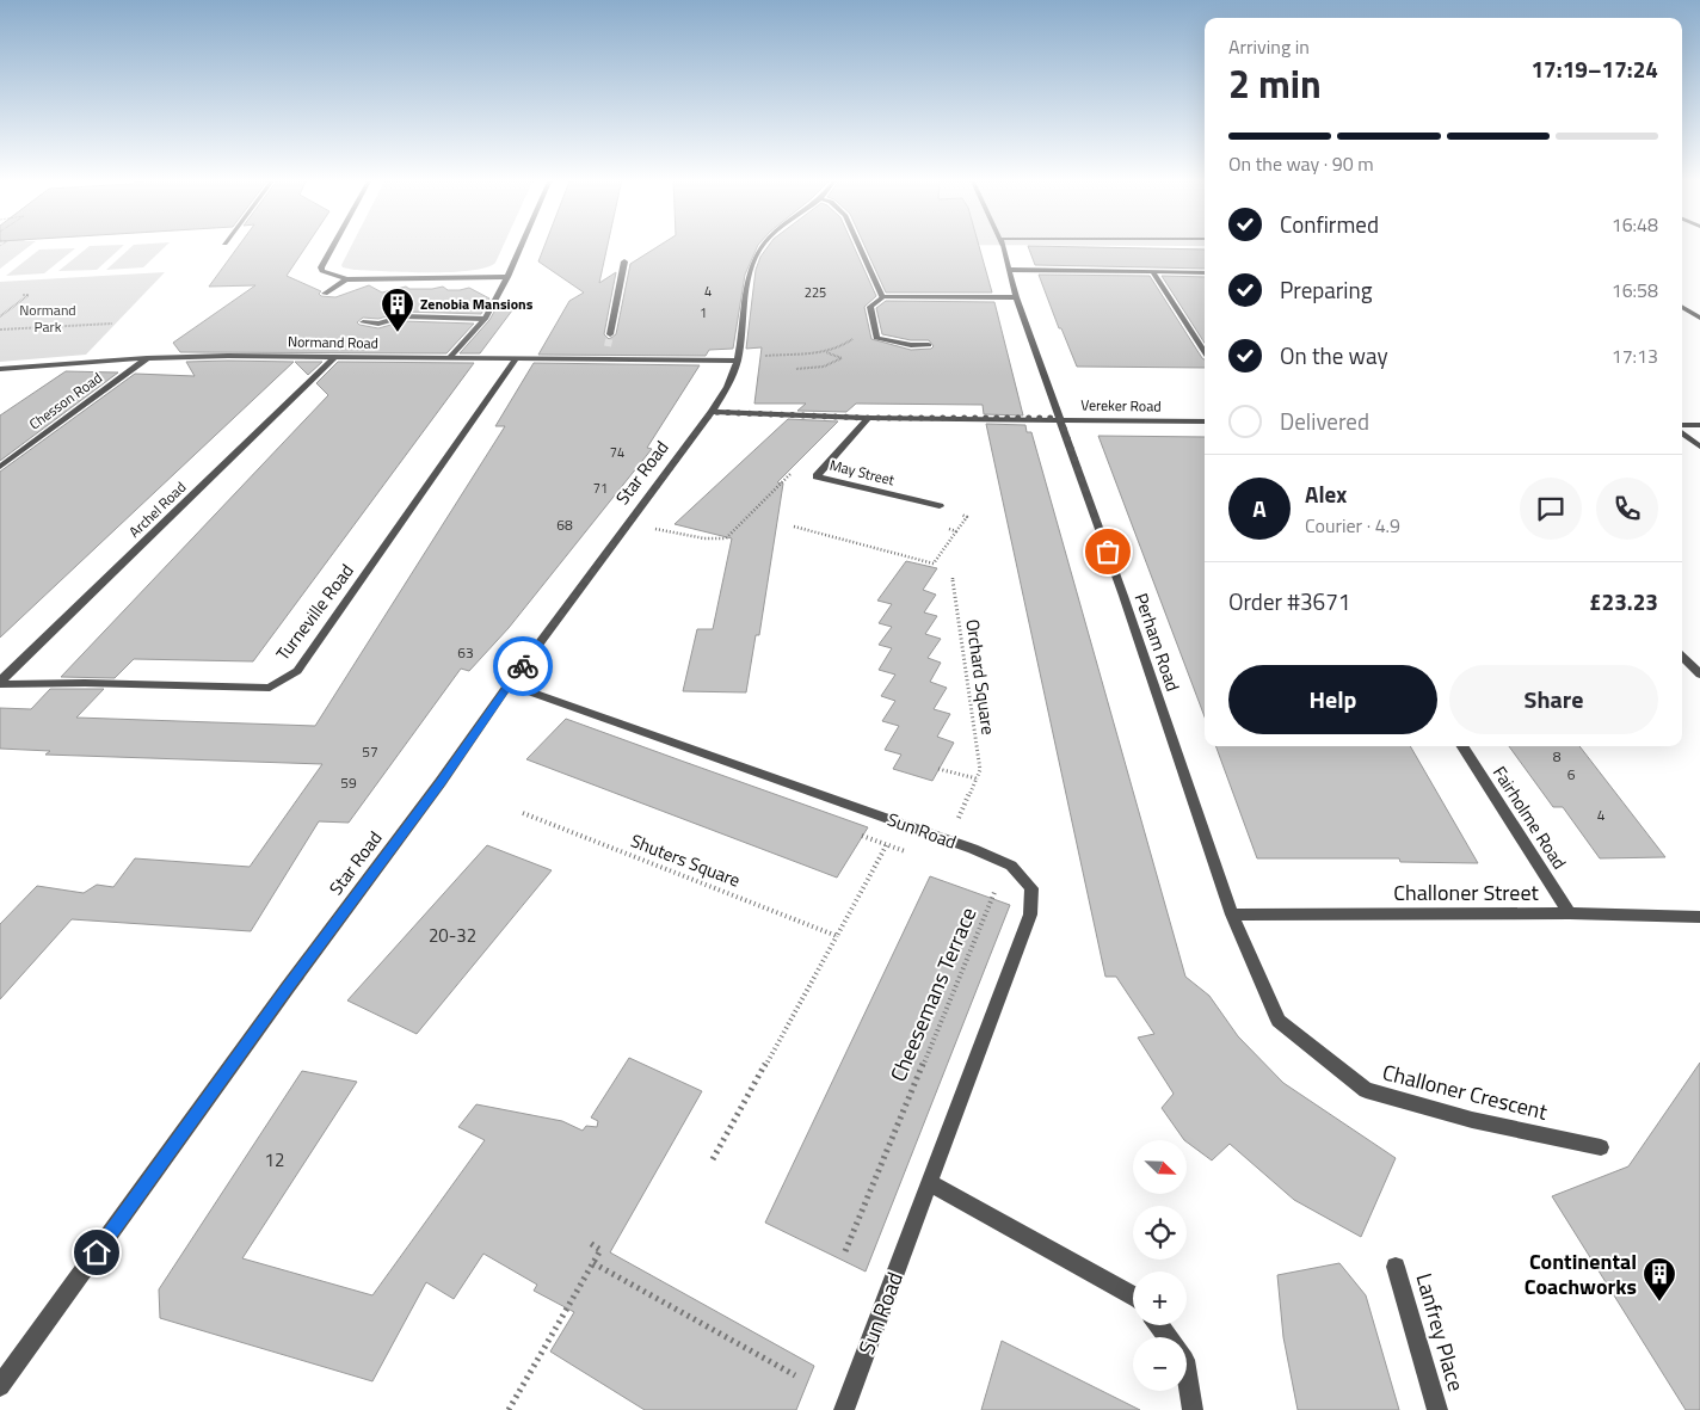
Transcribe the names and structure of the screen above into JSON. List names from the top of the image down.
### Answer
{
  "streets": {
    "street": [
      "Normand Road",
      "Chesson Road",
      "Vereker Road",
      "Star Road",
      "May Street",
      "Archel Road",
      "Turneville Road",
      "Perham Road",
      "Fairholme Road",
      "Sun Road",
      "Challoner Street",
      "Challoner Crescent",
      "Lanfrey Place"
    ],
    "path": ["Orchard Square", "Shuters Square", "Cheesemans Terrace"]
  },
  "crossings": [
    ["Normand Road", "Chesson Road"],
    ["Normand Road", "Star Road"],
    ["Normand Road", "Archel Road"],
    ["Normand Road", "Turneville Road"],
    ["Vereker Road", "Star Road"],
    ["Vereker Road", "May Street"],
    ["Vereker Road", "Perham Road"],
    ["Star Road", "Sun Road"],
    ["Archel Road", "Turneville Road"],
    ["Perham Road", "Challoner Street"],
    ["Perham Road", "Challoner Crescent"],
    ["Fairholme Road", "Challoner Street"],
    ["Challoner Street", "Challoner Crescent"]
  ],
  "parks": ["Normand Park"],
  "places": {
    "building": ["Zenobia Mansions", "Continental Coachworks"]
  },
  "house_numbers": [
    "4",
    "225",
    "1",
    "74",
    "71",
    "68",
    "63",
    "57",
    "8",
    "6",
    "59",
    "4",
    "20-32",
    "12"
  ],
  "north": "bottom right",
  "page": {
    "heading": ["2 min", "Arriving in", "17:19–17:24"],
    "panel": [
      "Alex",
      "Courier · 4.9",
      "Order #3671",
      "£23.23"
    ],
    "bar": "On the way · 90 m",
    "list": [
      ["Confirmed", "16:48"],
      ["Preparing", "16:58"],
      ["On the way", "17:13"],
      "Delivered"
    ],
    "round": "A",
    "buttons": ["Help", "Share"],
    "map_buttons": ["+", "−"]
  }
}
